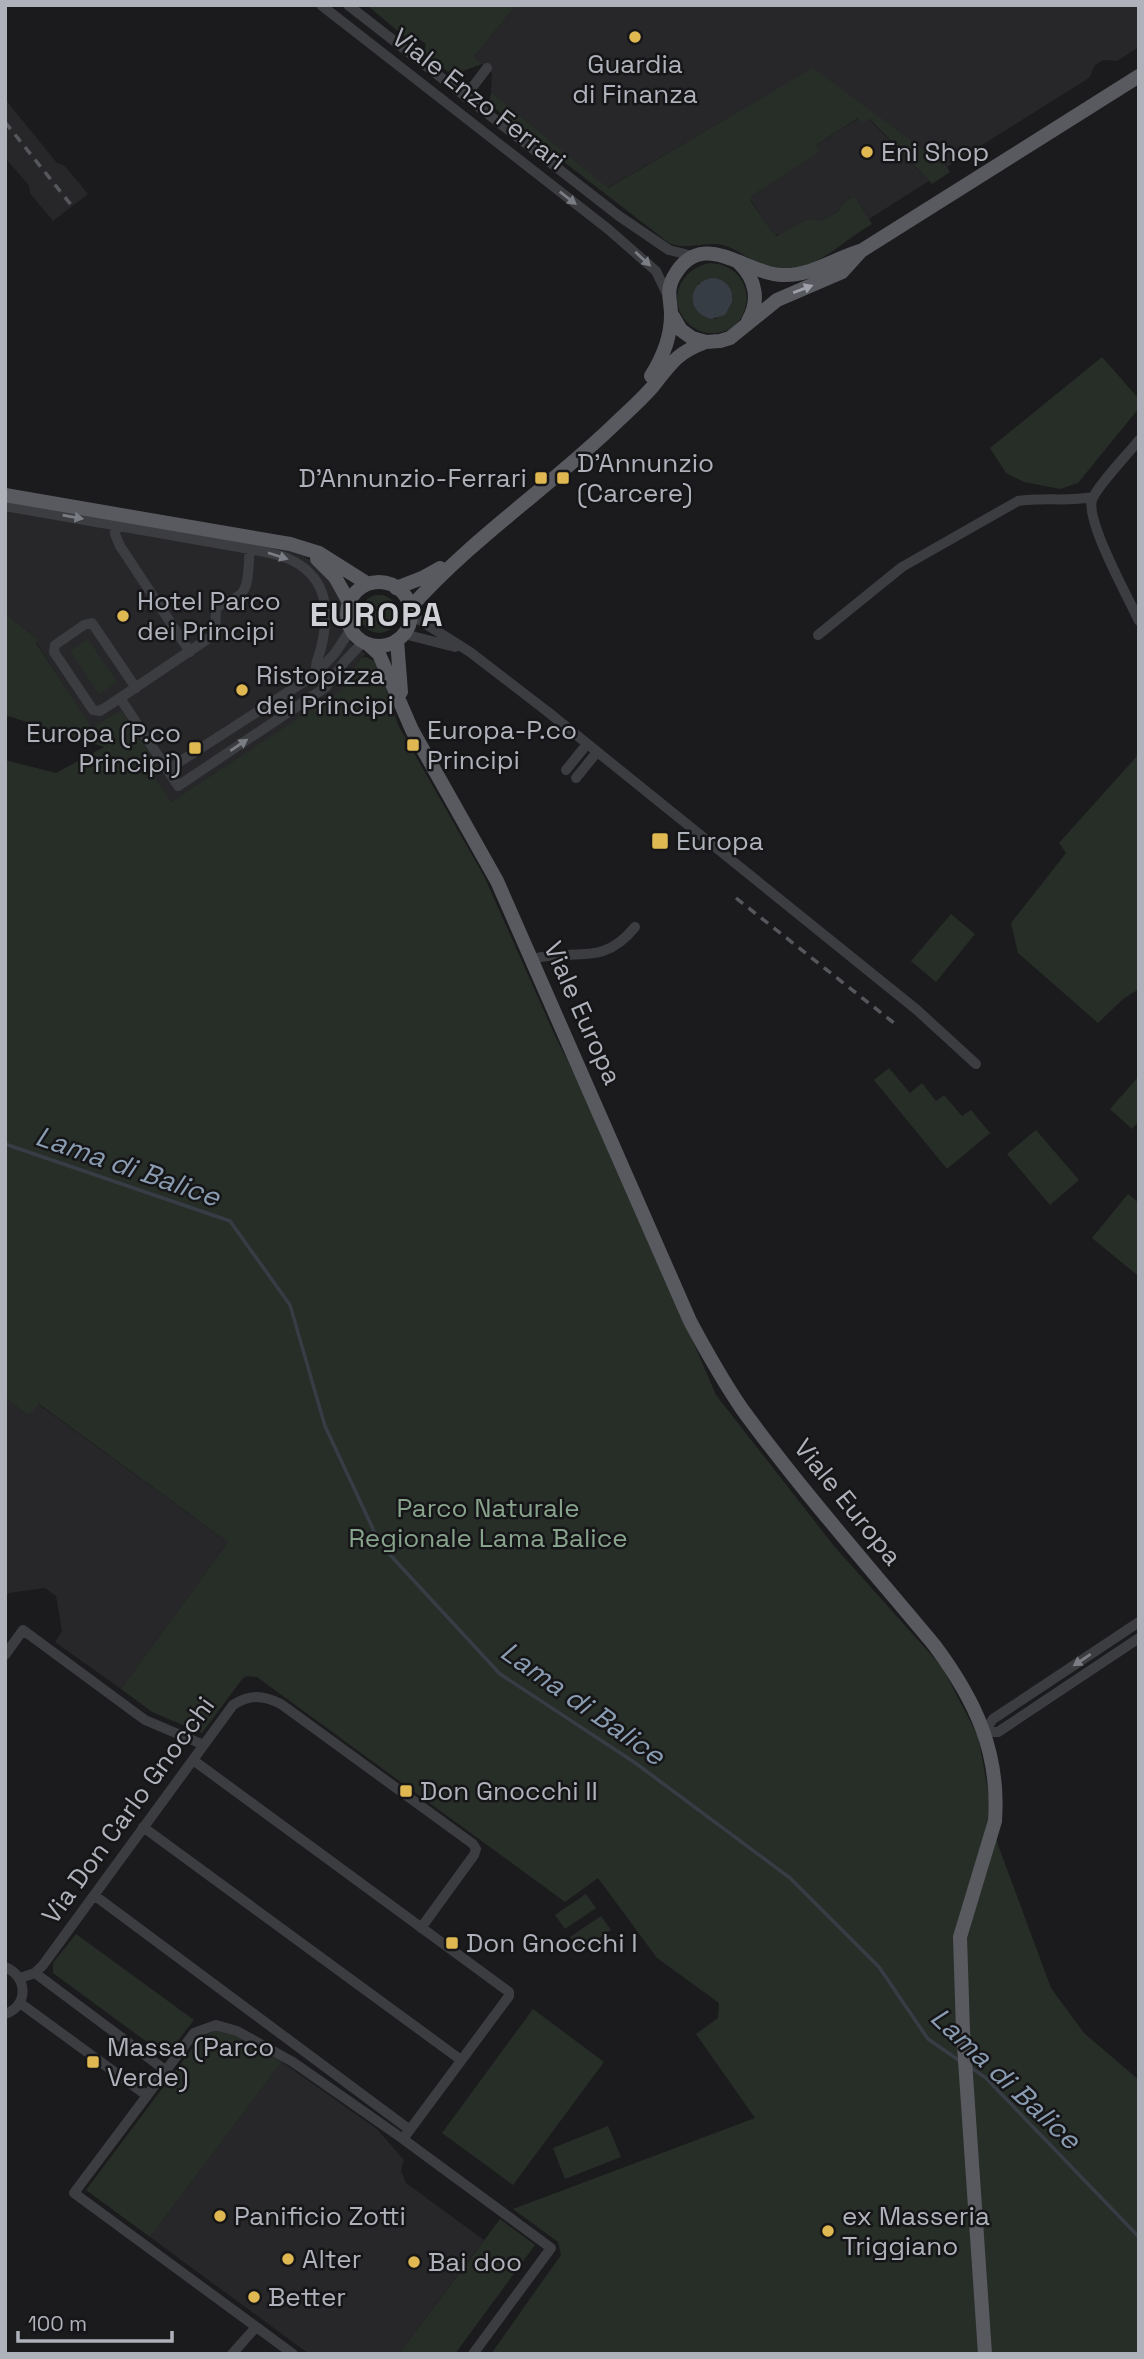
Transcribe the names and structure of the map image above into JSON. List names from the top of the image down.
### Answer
{
  "streets": {
    "main road": ["Viale Europa"],
    "street": ["Viale Enzo Ferrari", "Via Don Carlo Gnocchi"]
  },
  "districts": ["EUROPA"],
  "water": ["Lama di Balice"],
  "parks": ["Parco Naturale Regionale Lama Balice"],
  "places": {
    "other": [
      "Guardia di Finanza",
      "Eni Shop",
      "Hotel Parco dei Principi",
      "Ristopizza dei Principi",
      "Panificio Zotti",
      "ex Masseria Triggiano",
      "Alter",
      "Bai doo",
      "Better"
    ],
    "transit": [
      "D'Annunzio-Ferrari",
      "D'Annunzio (Carcere)",
      "Europa-P.co Principi",
      "Europa (P.co Principi)",
      "Europa",
      "Don Gnocchi II",
      "Don Gnocchi I",
      "Massa (Parco Verde)"
    ]
  },
  "scale_bar": "100 m"
}
